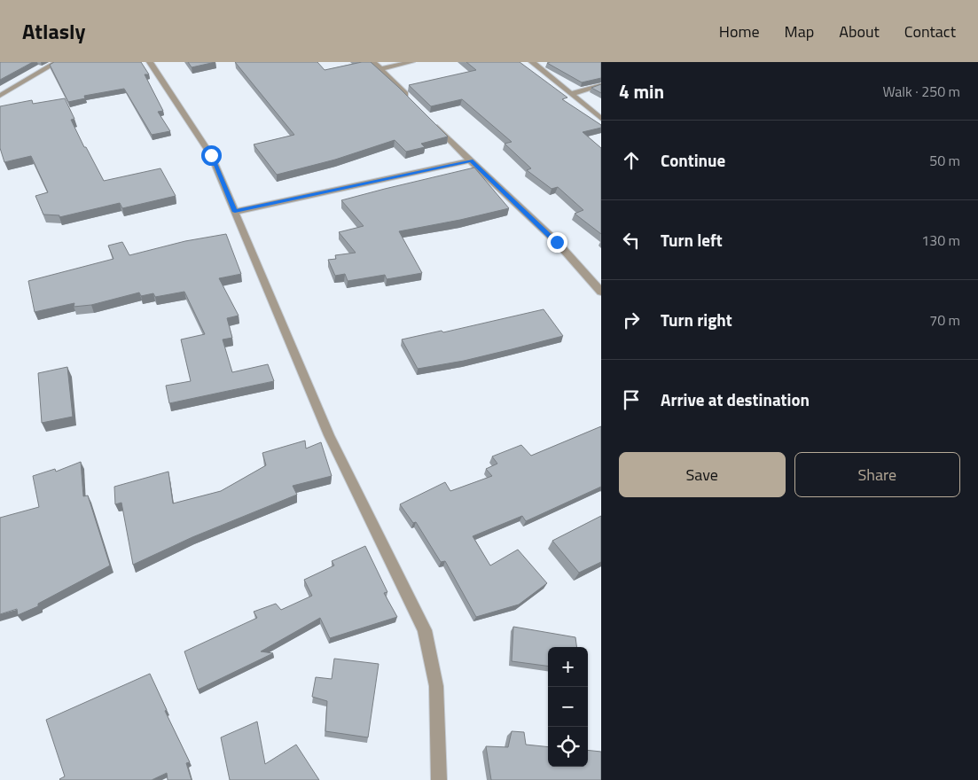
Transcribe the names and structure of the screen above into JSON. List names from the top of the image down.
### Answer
{
  "page": {
    "header": "Atlasly",
    "nav": [
      "Home",
      "Map",
      "About",
      "Contact"
    ],
    "heading": ["4 min", "Walk · 250 m"],
    "list": [
      ["Continue", "50 m"],
      ["Turn left", "130 m"],
      ["Turn right", "70 m"],
      "Arrive at destination"
    ],
    "buttons": ["Save", "Share"],
    "map_buttons": ["+", "−"]
  }
}
